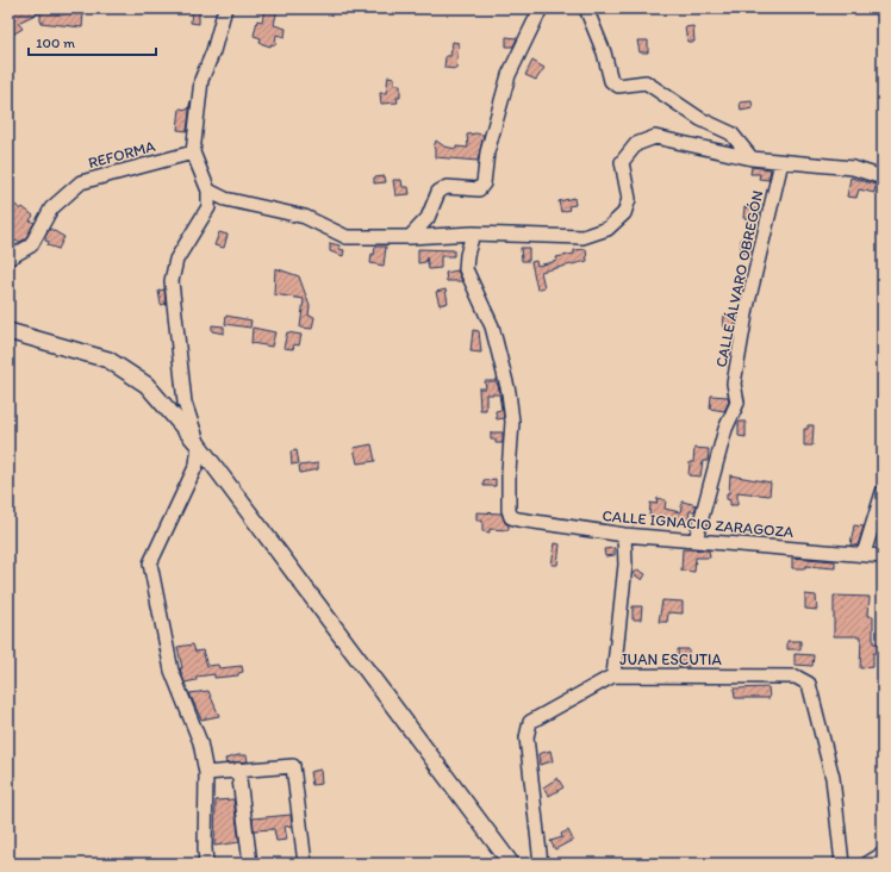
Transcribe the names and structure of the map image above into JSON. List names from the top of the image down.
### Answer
{
  "streets": {
    "street": [
      "REFORMA",
      "CALLE ÁLVARO OBREGÓN",
      "CALLE IGNACIO ZARAGOZA",
      "JUAN ESCUTIA"
    ]
  },
  "crossings": [
    ["CALLE ÁLVARO OBREGÓN", "CALLE IGNACIO ZARAGOZA"]
  ],
  "scale_bar": "100 m"
}
